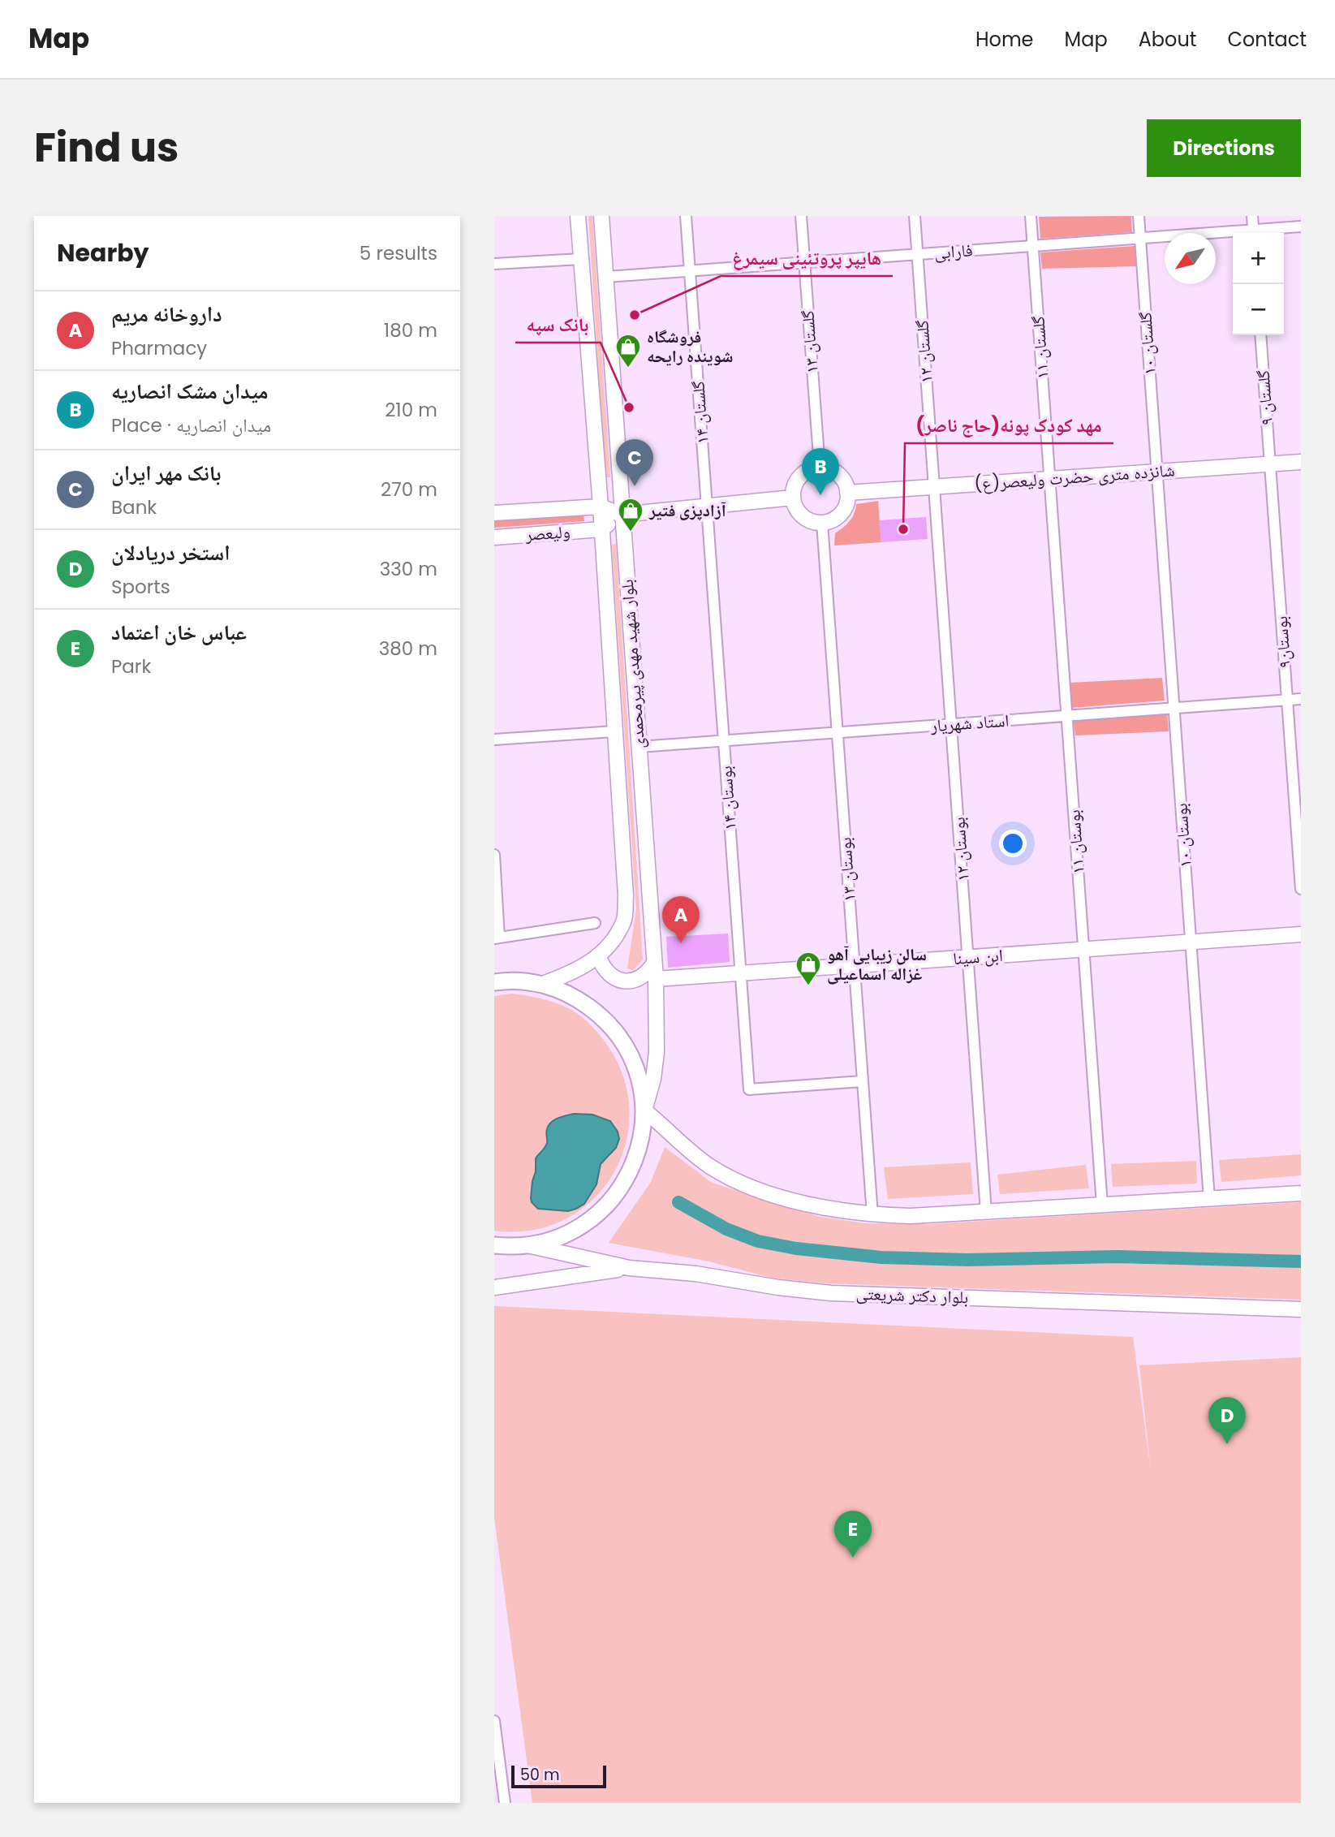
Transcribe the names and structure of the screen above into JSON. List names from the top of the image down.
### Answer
{
  "streets": {
    "main road": [
      "شانزده متری حضرت ولیعصر(ع)",
      "ولیعصر",
      "بلوار شهید مهدی پیرمحمدی",
      "ابن سینا",
      "بلوار دکتر شریعتی"
    ],
    "street": [
      "فارابی",
      "گلستان ۱۳",
      "گلستان ۱۰",
      "گلستان ۱۱",
      "گلستان ۱۲",
      "گلستان ۹",
      "گلستان ۱۴",
      "بوستان۹",
      "استاد شهریار",
      "بوستان ۱۴",
      "بوستان ۱۰",
      "بوستان ۱۱",
      "بوستان ۱۲",
      "بوستان ۱۳"
    ]
  },
  "crossings": [
    ["فارابی", "گلستان ۱۳"],
    ["فارابی", "گلستان ۱۰"],
    ["فارابی", "گلستان ۱۱"],
    ["فارابی", "گلستان ۱۲"],
    ["فارابی", "گلستان ۱۴"],
    ["فارابی", "بلوار شهید مهدی پیرمحمدی"],
    ["گلستان ۱۳", "شانزده متری حضرت ولیعصر(ع)"],
    ["گلستان ۱۳", "بوستان ۱۳"],
    ["گلستان ۱۰", "شانزده متری حضرت ولیعصر(ع)"],
    ["گلستان ۱۰", "بوستان ۱۰"],
    ["گلستان ۱۱", "شانزده متری حضرت ولیعصر(ع)"],
    ["گلستان ۱۱", "بوستان ۱۱"],
    ["گلستان ۱۲", "شانزده متری حضرت ولیعصر(ع)"],
    ["گلستان ۱۲", "بوستان ۱۲"],
    ["گلستان ۹", "شانزده متری حضرت ولیعصر(ع)"],
    ["گلستان ۹", "بوستان۹"],
    ["گلستان ۱۴", "بوستان ۱۴"],
    ["شانزده متری حضرت ولیعصر(ع)", "بوستان۹"],
    ["شانزده متری حضرت ولیعصر(ع)", "بوستان ۱۰"],
    ["شانزده متری حضرت ولیعصر(ع)", "بوستان ۱۱"],
    ["شانزده متری حضرت ولیعصر(ع)", "بوستان ۱۲"],
    ["شانزده متری حضرت ولیعصر(ع)", "بوستان ۱۳"],
    ["ولیعصر", "بلوار شهید مهدی پیرمحمدی"],
    ["بوستان۹", "استاد شهریار"],
    ["بلوار شهید مهدی پیرمحمدی", "استاد شهریار"],
    ["بلوار شهید مهدی پیرمحمدی", "ابن سینا"],
    ["استاد شهریار", "بوستان ۱۴"],
    ["استاد شهریار", "بوستان ۱۰"],
    ["استاد شهریار", "بوستان ۱۱"],
    ["استاد شهریار", "بوستان ۱۲"],
    ["استاد شهریار", "بوستان ۱۳"],
    ["بوستان ۱۴", "بوستان ۱۳"],
    ["بوستان ۱۴", "ابن سینا"],
    ["بوستان ۱۰", "ابن سینا"],
    ["بوستان ۱۱", "ابن سینا"],
    ["بوستان ۱۲", "ابن سینا"],
    ["بوستان ۱۳", "ابن سینا"]
  ],
  "places": {
    "other": ["هایپر پروتئینی سیمرغ", "بانک سپه", "مهد کودک پونه(حاج ناصر)"],
    "shop": ["فروشگاه شوینده رایحه", "آزادپزی فتیر", "سالن زیبایی آهو غزاله اسماعیلی"]
  },
  "scale_bar": "50 m",
  "north": "bottom left",
  "page": {
    "header": "Map",
    "nav": [
      "Home",
      "Map",
      "About",
      "Contact"
    ],
    "title": "Find us",
    "buttons": "Directions",
    "heading": ["Nearby", "5 results"],
    "map_buttons": ["+", "−"],
    "list": [
      {
        "mark": "A",
        "name": "داروخانه مریم",
        "note": "Pharmacy",
        "value": "180 m"
      },
      {
        "mark": "B",
        "name": "میدان مشک انصاریه",
        "note": "Place · میدان انصاریه",
        "value": "210 m"
      },
      {
        "mark": "C",
        "name": "بانک مهر ایران",
        "note": "Bank",
        "value": "270 m"
      },
      {
        "mark": "D",
        "name": "استخر دریادلان",
        "note": "Sports",
        "value": "330 m"
      },
      {
        "mark": "E",
        "name": "عباس خان اعتماد",
        "note": "Park",
        "value": "380 m"
      }
    ],
    "pins": [
      "C",
      "B",
      "A",
      "D",
      "E"
    ],
    "scale": "50 m"
  }
}
